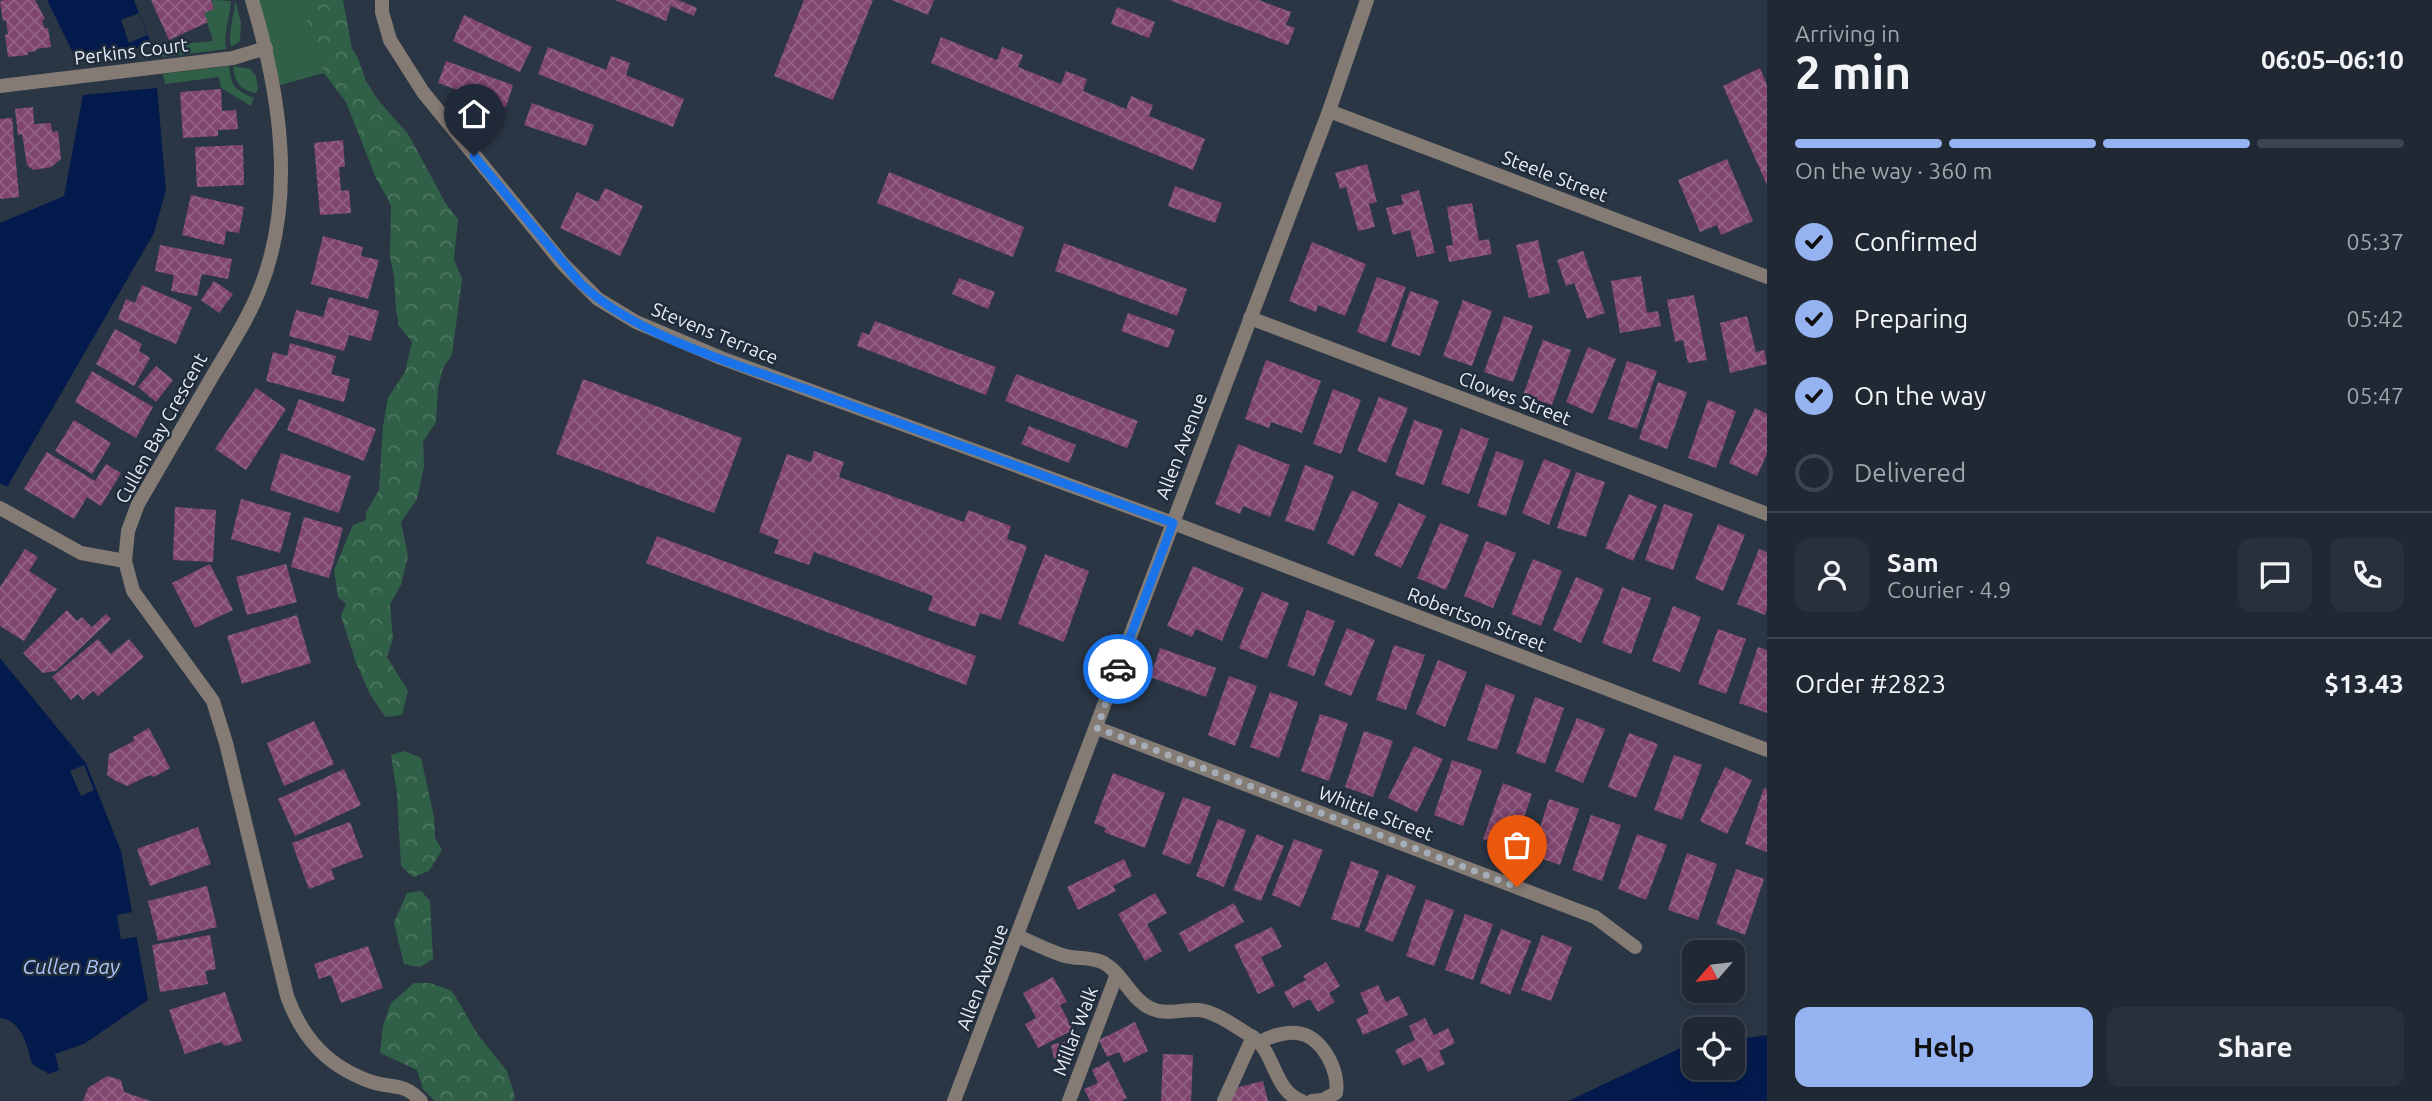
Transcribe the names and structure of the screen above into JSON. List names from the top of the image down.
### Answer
{
  "streets": {
    "street": [
      "Perkins Court",
      "Steele Street",
      "Stevens Terrace",
      "Clowes Street",
      "Cullen Bay Crescent",
      "Allen Avenue",
      "Robertson Street",
      "Whittle Street",
      "Millar Walk"
    ]
  },
  "crossings": [
    ["Perkins Court", "Cullen Bay Crescent"],
    ["Steele Street", "Allen Avenue"],
    ["Stevens Terrace", "Allen Avenue"],
    ["Stevens Terrace", "Robertson Street"],
    ["Clowes Street", "Allen Avenue"],
    ["Allen Avenue", "Robertson Street"],
    ["Allen Avenue", "Whittle Street"]
  ],
  "water": ["Cullen Bay"],
  "north": "bottom left",
  "page": {
    "heading": ["2 min", "Arriving in", "06:05–06:10"],
    "panel": [
      "Sam",
      "Courier · 4.9",
      "Order #2823",
      "$13.43"
    ],
    "bar": "On the way · 360 m",
    "list": [
      ["Confirmed", "05:37"],
      ["Preparing", "05:42"],
      ["On the way", "05:47"],
      "Delivered"
    ],
    "buttons": ["Help", "Share"]
  }
}
